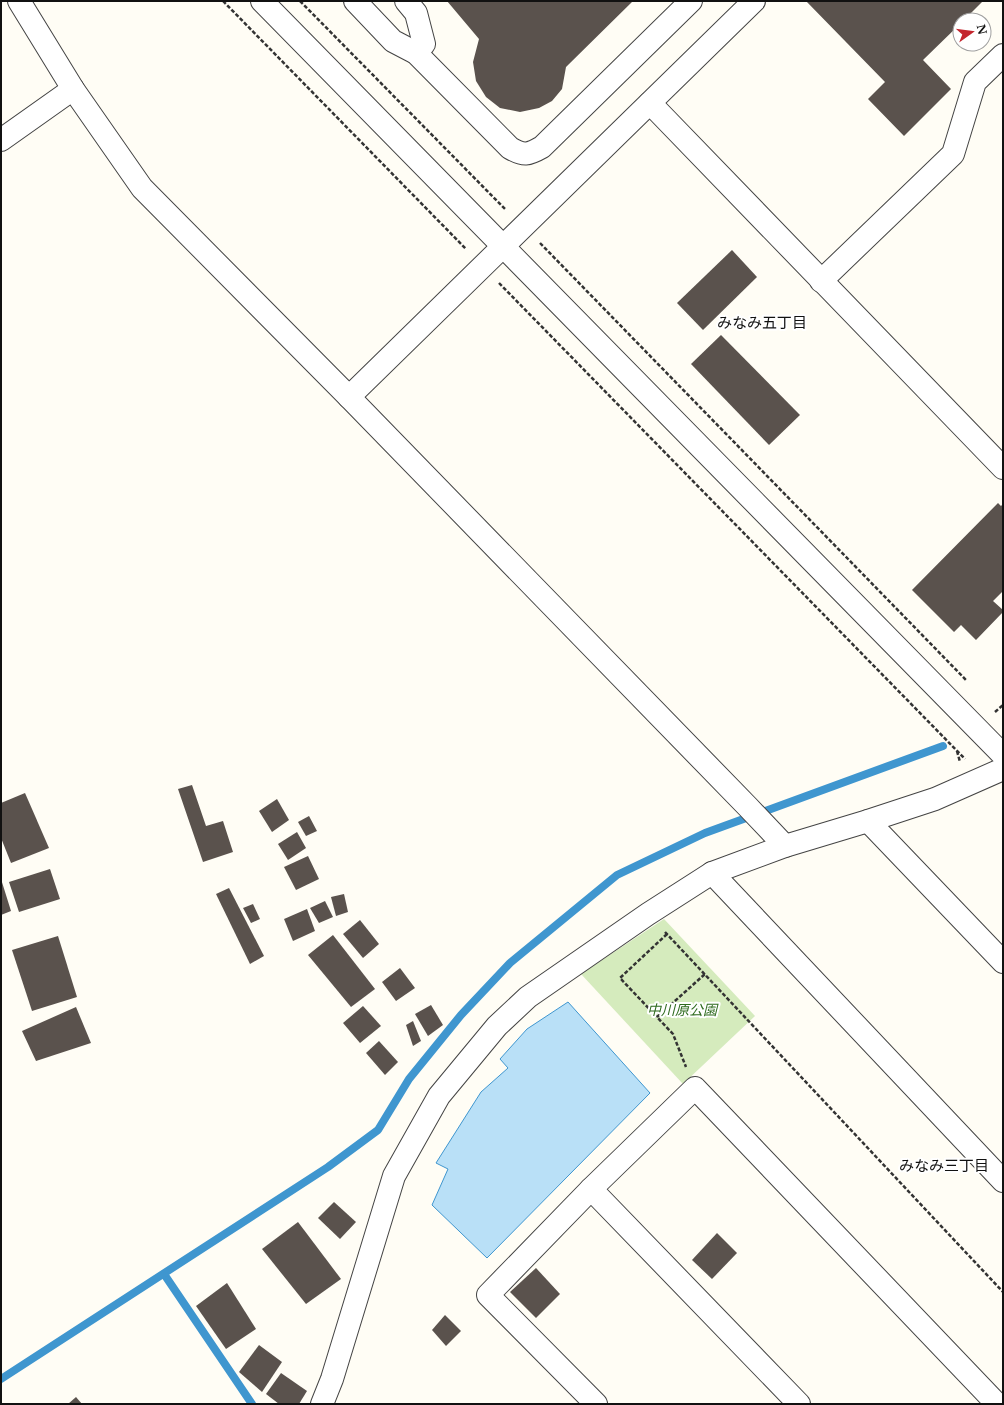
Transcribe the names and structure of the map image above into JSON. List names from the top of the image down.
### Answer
{
  "districts": ["みなみ五丁目", "みなみ三丁目"],
  "parks": ["中川原公園"],
  "north": "right"
}
